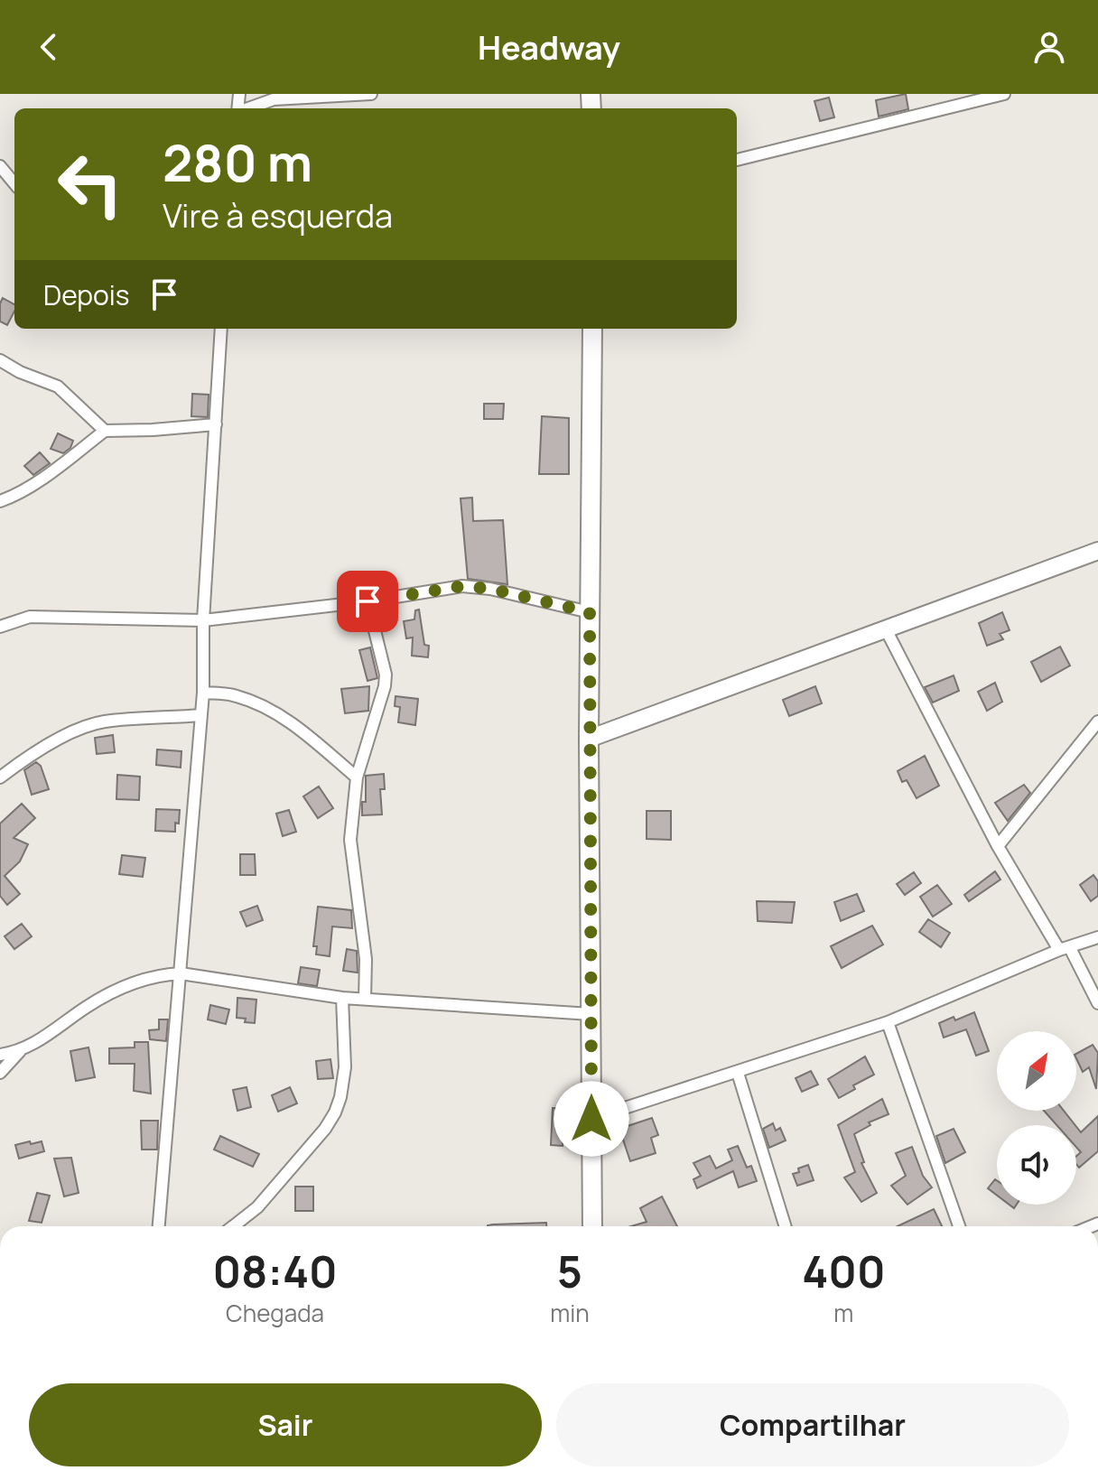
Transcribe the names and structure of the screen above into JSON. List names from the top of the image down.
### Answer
{
  "north": "top right",
  "page": {
    "header": "Headway",
    "turn": ["280 m", "Vire à esquerda"],
    "then": "Depois",
    "eta": [
      "08:40",
      "Chegada",
      "5",
      "min",
      "400",
      "m"
    ],
    "buttons": ["Sair", "Compartilhar"]
  }
}
